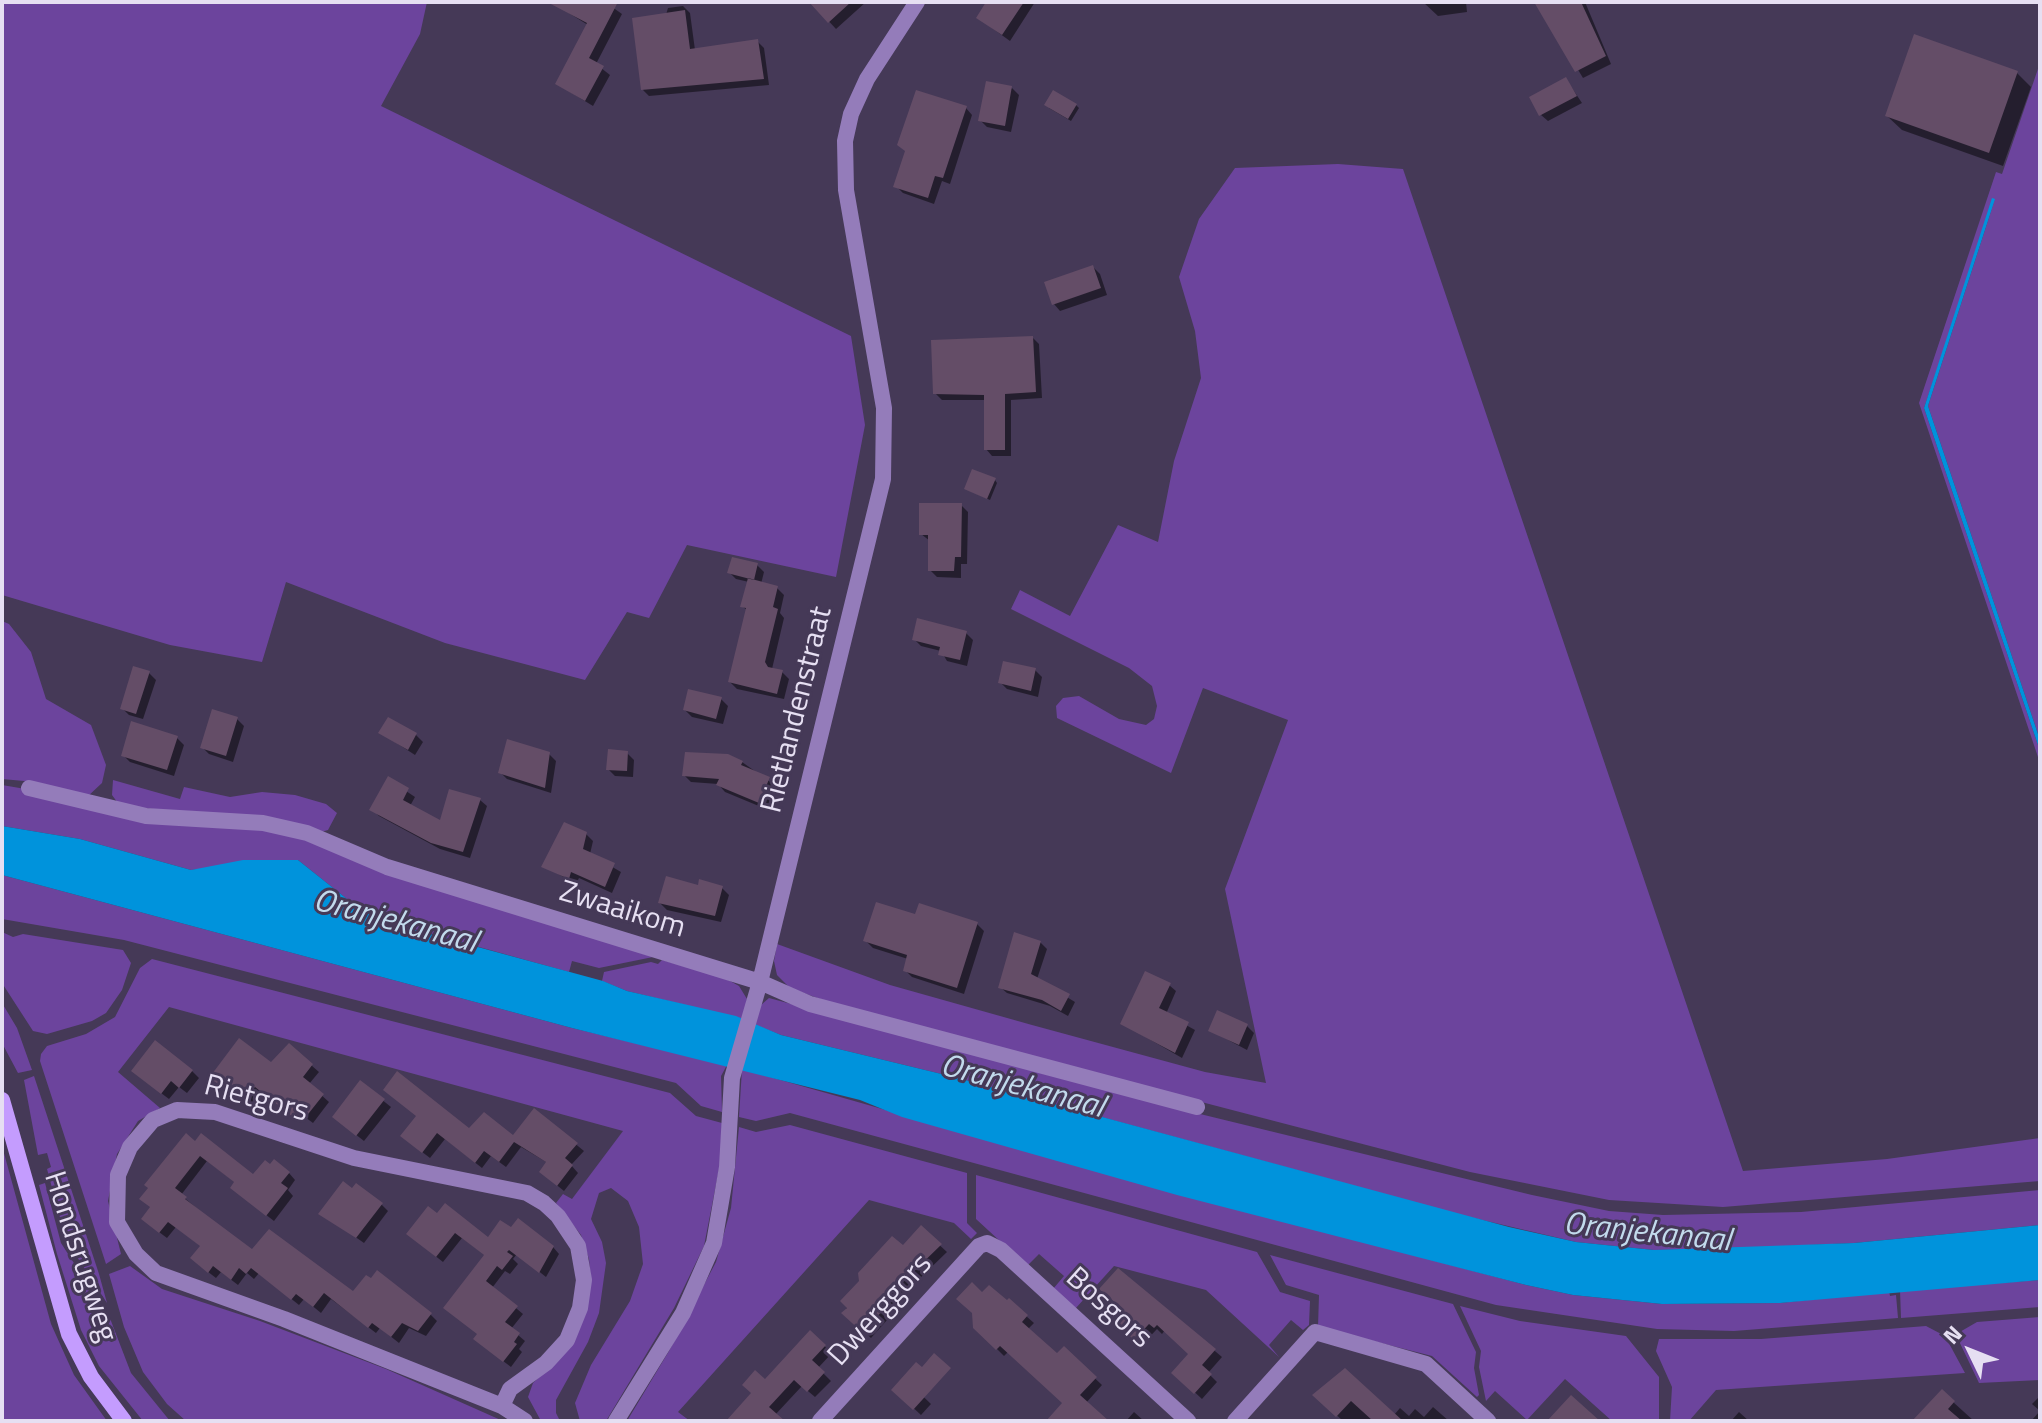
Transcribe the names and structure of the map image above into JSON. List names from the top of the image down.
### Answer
{
  "streets": {
    "street": [
      "Rietlandenstraat",
      "Zwaaikom",
      "Rietgors",
      "Hondsrugweg",
      "Bosgors",
      "Dwerggors"
    ]
  },
  "crossings": [
    ["Rietlandenstraat", "Zwaaikom"],
    ["Bosgors", "Dwerggors"]
  ],
  "water": ["Oranjekanaal"],
  "north": "top left"
}
